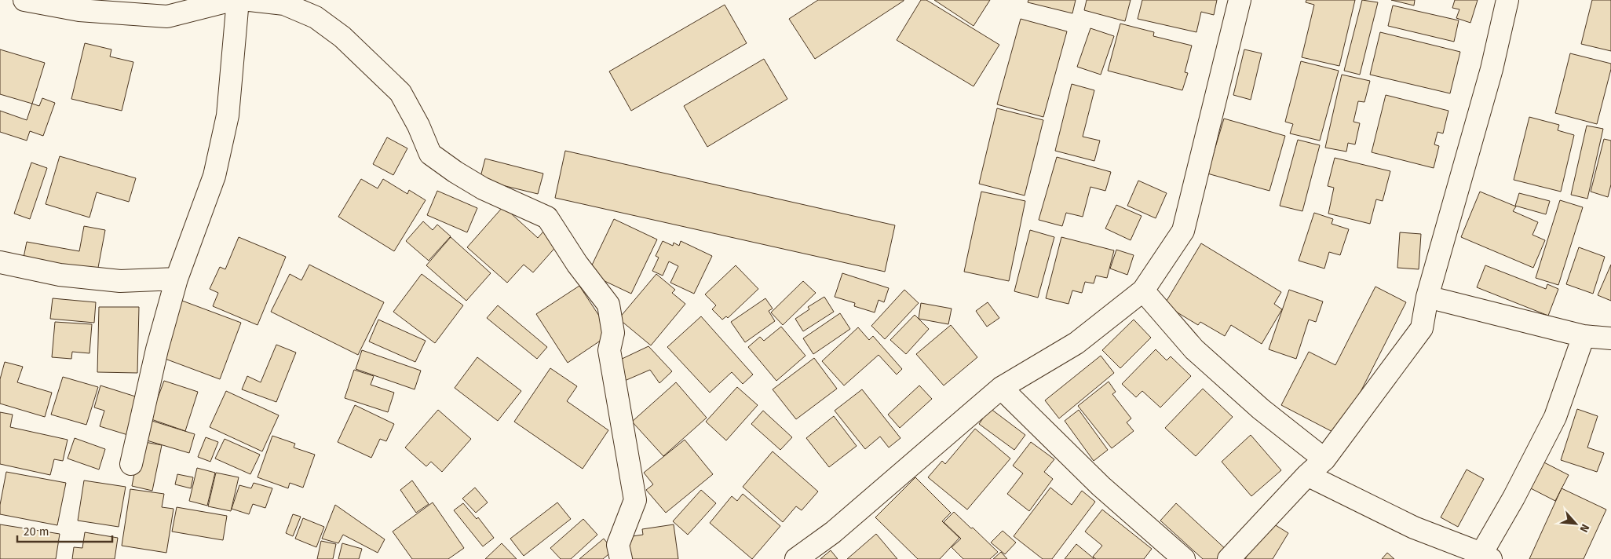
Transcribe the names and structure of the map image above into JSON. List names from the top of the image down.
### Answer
{
  "scale_bar": "20 m",
  "north": "bottom right"
}
